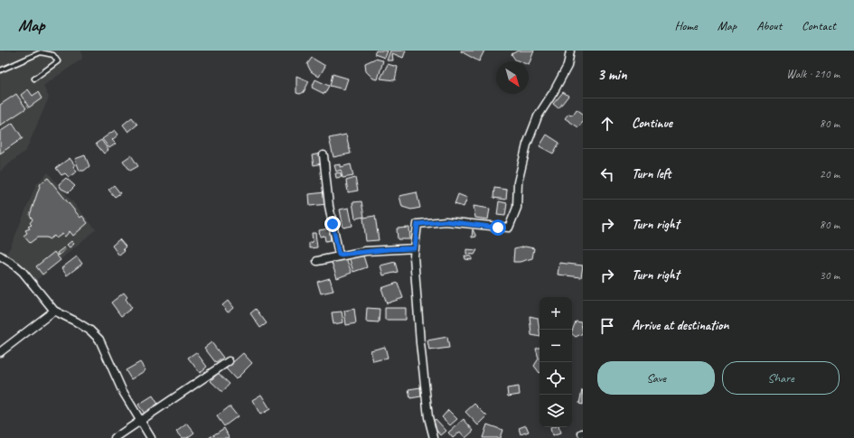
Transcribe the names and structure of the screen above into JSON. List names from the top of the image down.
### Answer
{
  "north": "bottom right",
  "page": {
    "header": "Map",
    "nav": [
      "Home",
      "Map",
      "About",
      "Contact"
    ],
    "heading": ["3 min", "Walk · 210 m"],
    "list": [
      ["Continue", "80 m"],
      ["Turn left", "20 m"],
      ["Turn right", "80 m"],
      ["Turn right", "30 m"],
      "Arrive at destination"
    ],
    "map_buttons": ["+", "−"],
    "buttons": ["Save", "Share"]
  }
}
